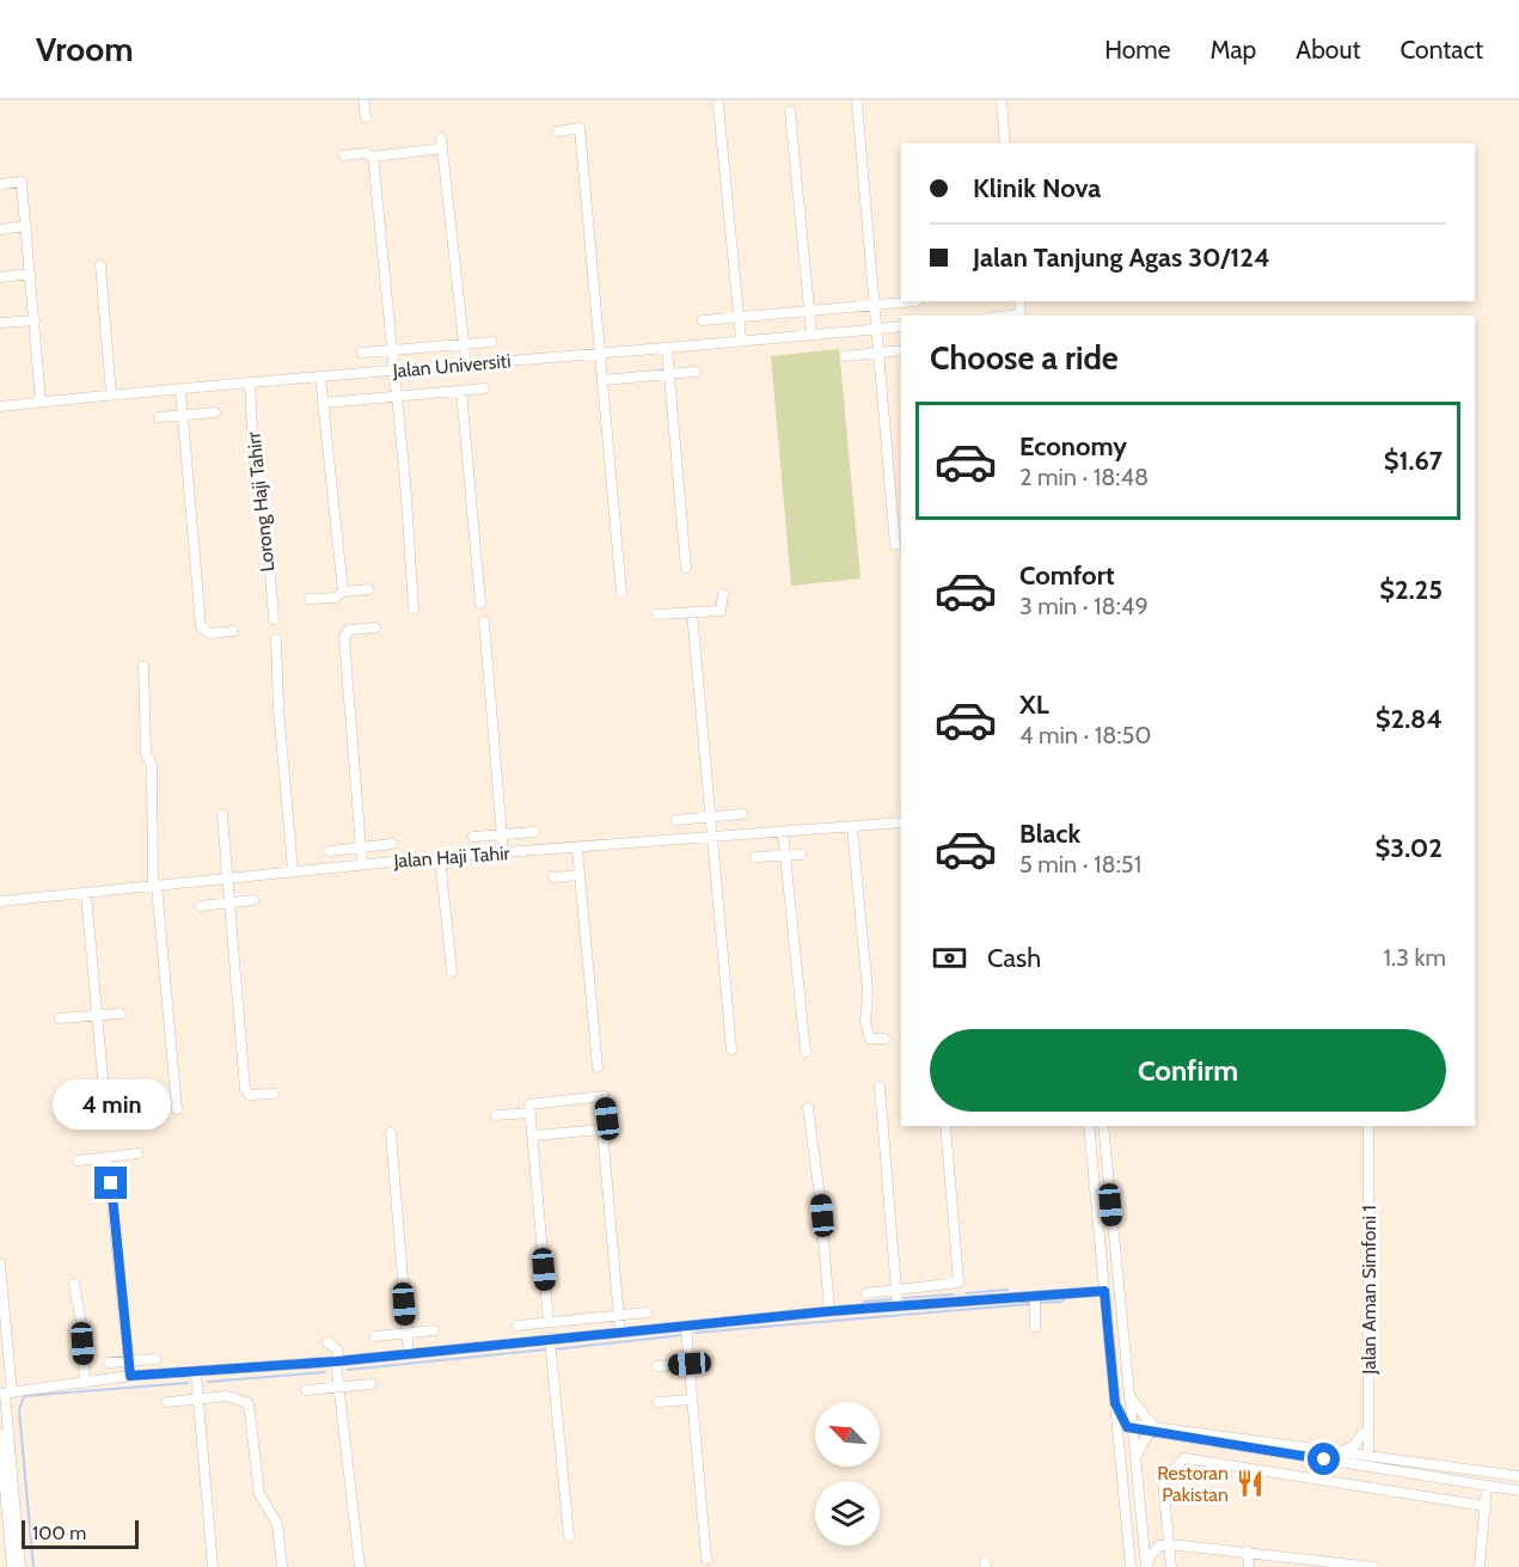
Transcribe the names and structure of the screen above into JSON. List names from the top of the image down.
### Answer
{
  "streets": {
    "street": [
      "Jalan Universiti",
      "Lorong Haji Tahirr",
      "Jalan Haji Tahir",
      "Jalan Aman Simfoni 1"
    ]
  },
  "crossings": [
    ["Jalan Universiti", "Lorong Haji Tahirr"]
  ],
  "places": {
    "restaurant": ["Restoran Pakistan"]
  },
  "scale_bar": "100 m",
  "north": "top left",
  "page": {
    "header": "Vroom",
    "nav": [
      "Home",
      "Map",
      "About",
      "Contact"
    ],
    "banner": ["Klinik Nova", "Jalan Tanjung Agas 30/124"],
    "heading": "Choose a ride",
    "list": [
      {
        "name": "Economy",
        "note": "2 min · 18:48",
        "value": "$1.67"
      },
      {
        "name": "Comfort",
        "note": "3 min · 18:49",
        "value": "$2.25"
      },
      {
        "name": "XL",
        "note": "4 min · 18:50",
        "value": "$2.84"
      },
      {
        "name": "Black",
        "note": "5 min · 18:51",
        "value": "$3.02"
      }
    ],
    "pay": ["Cash", "1.3 km"],
    "buttons": "Confirm",
    "bubble": "4 min",
    "scale": "100 m"
  }
}
